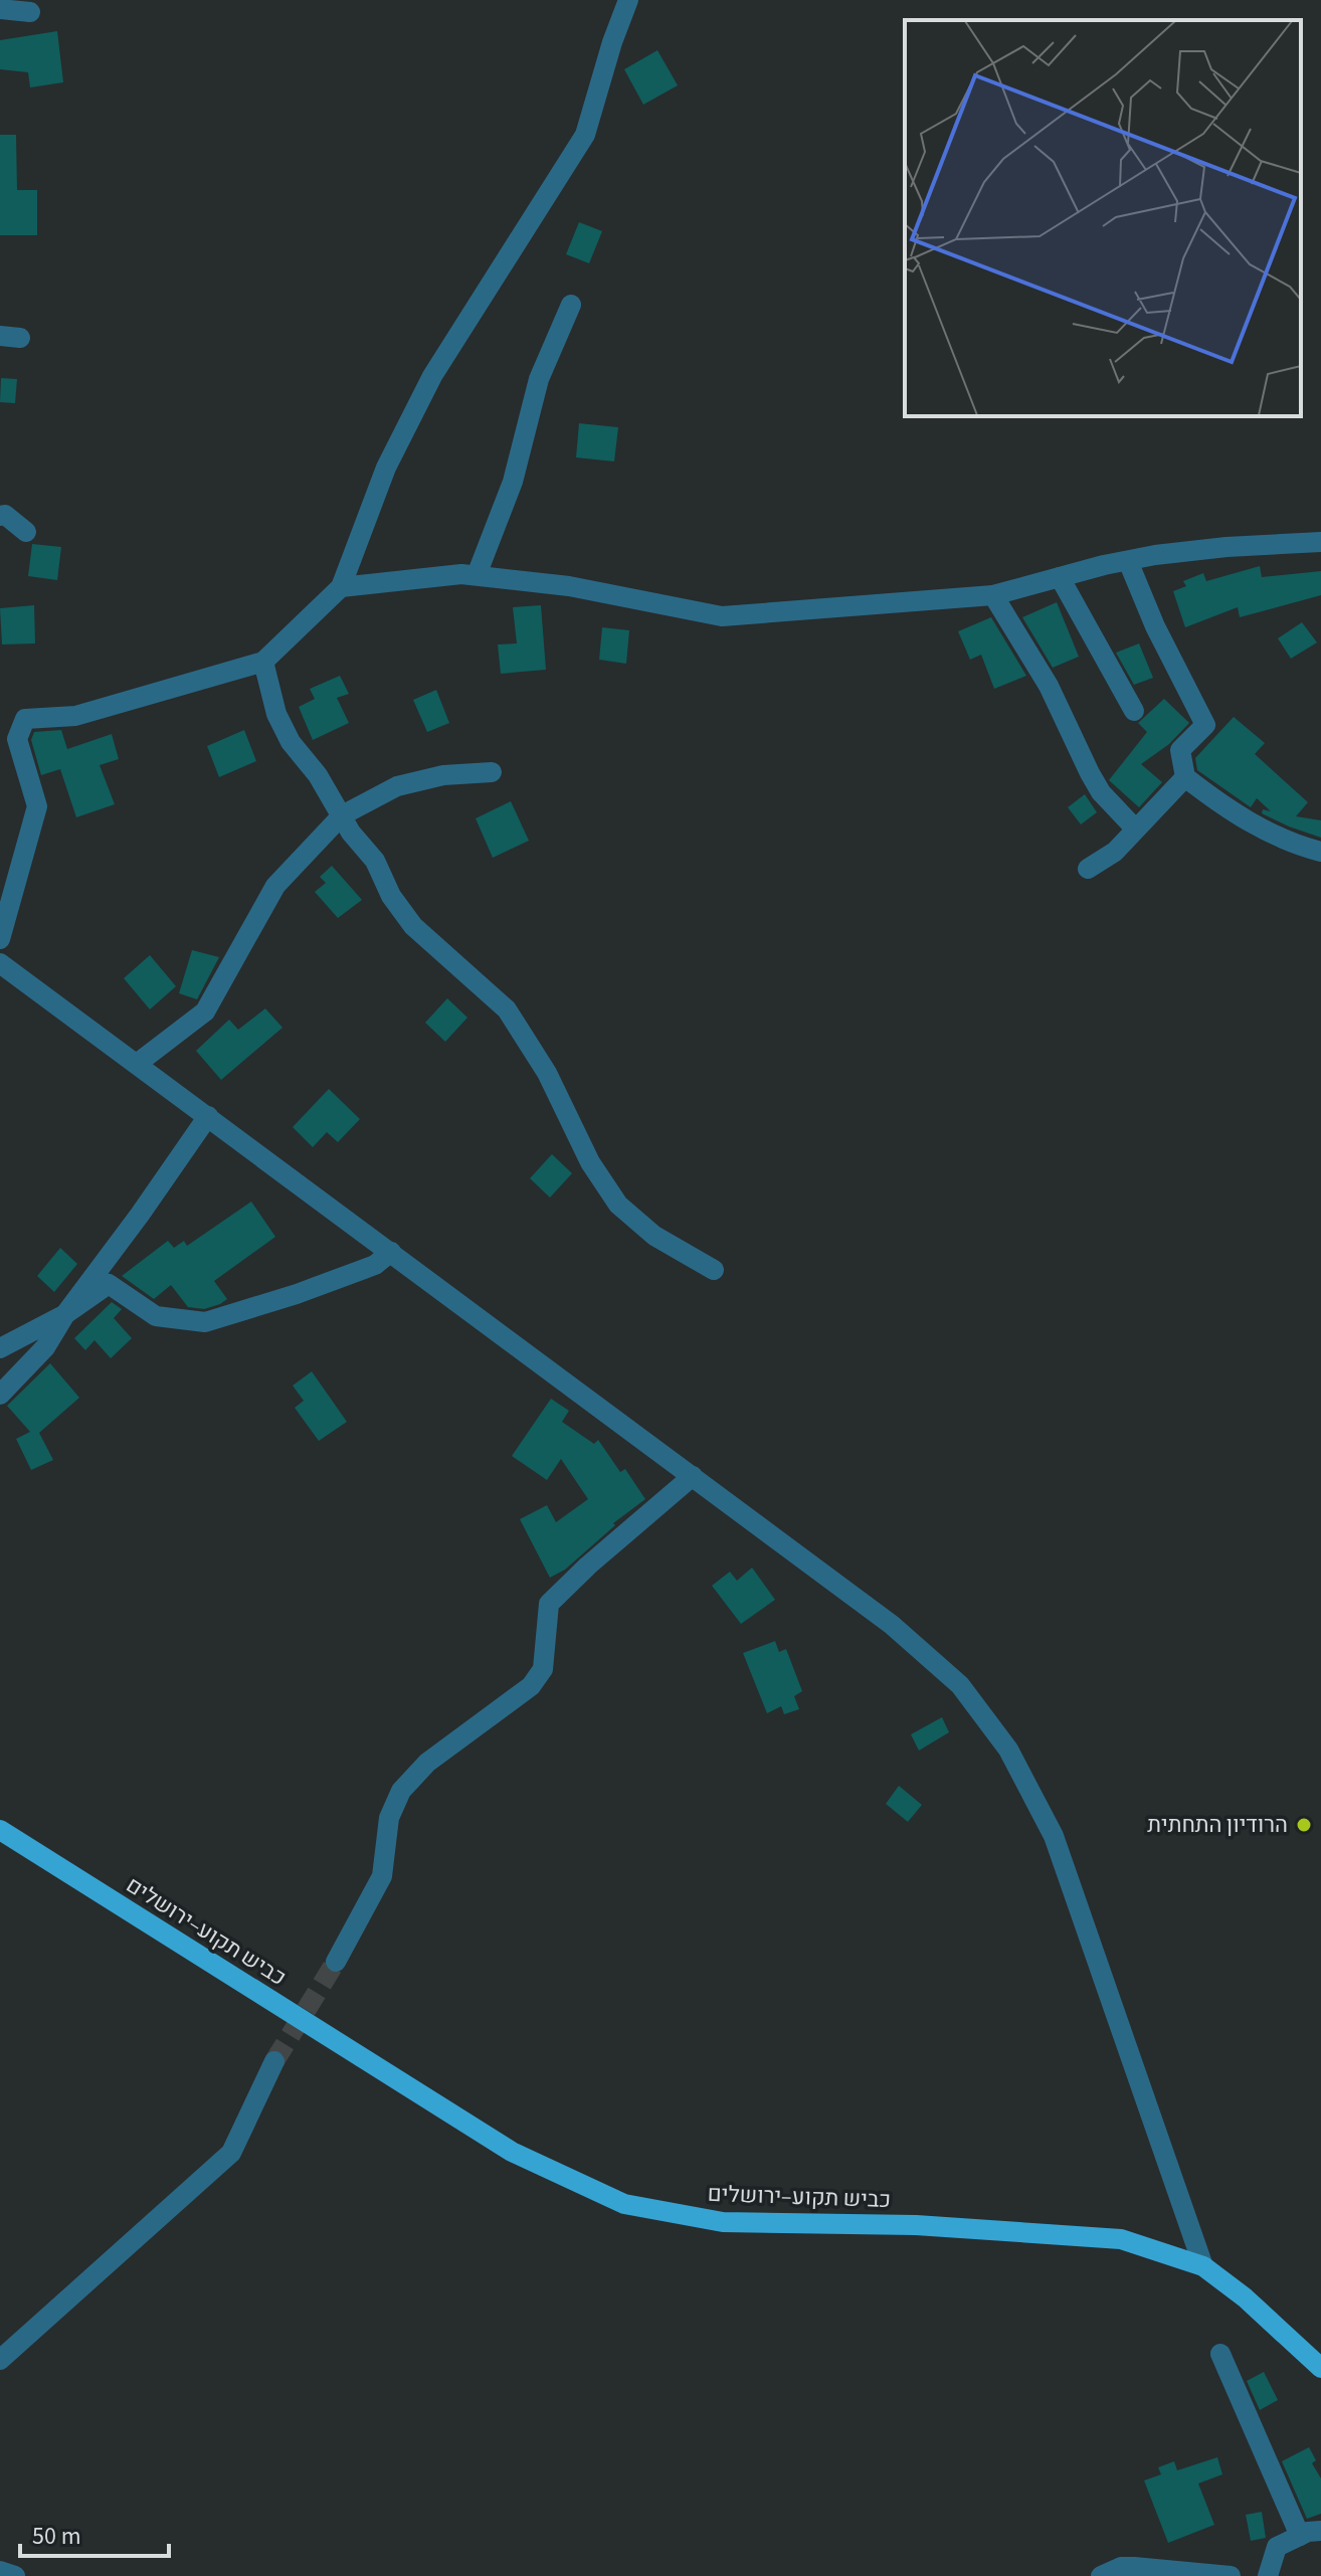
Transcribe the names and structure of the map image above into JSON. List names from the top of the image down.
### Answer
{
  "streets": {
    "main road": ["כביש תקוע–ירושלים"]
  },
  "places": ["הרודיון התחתית"],
  "scale_bar": "50 m"
}
